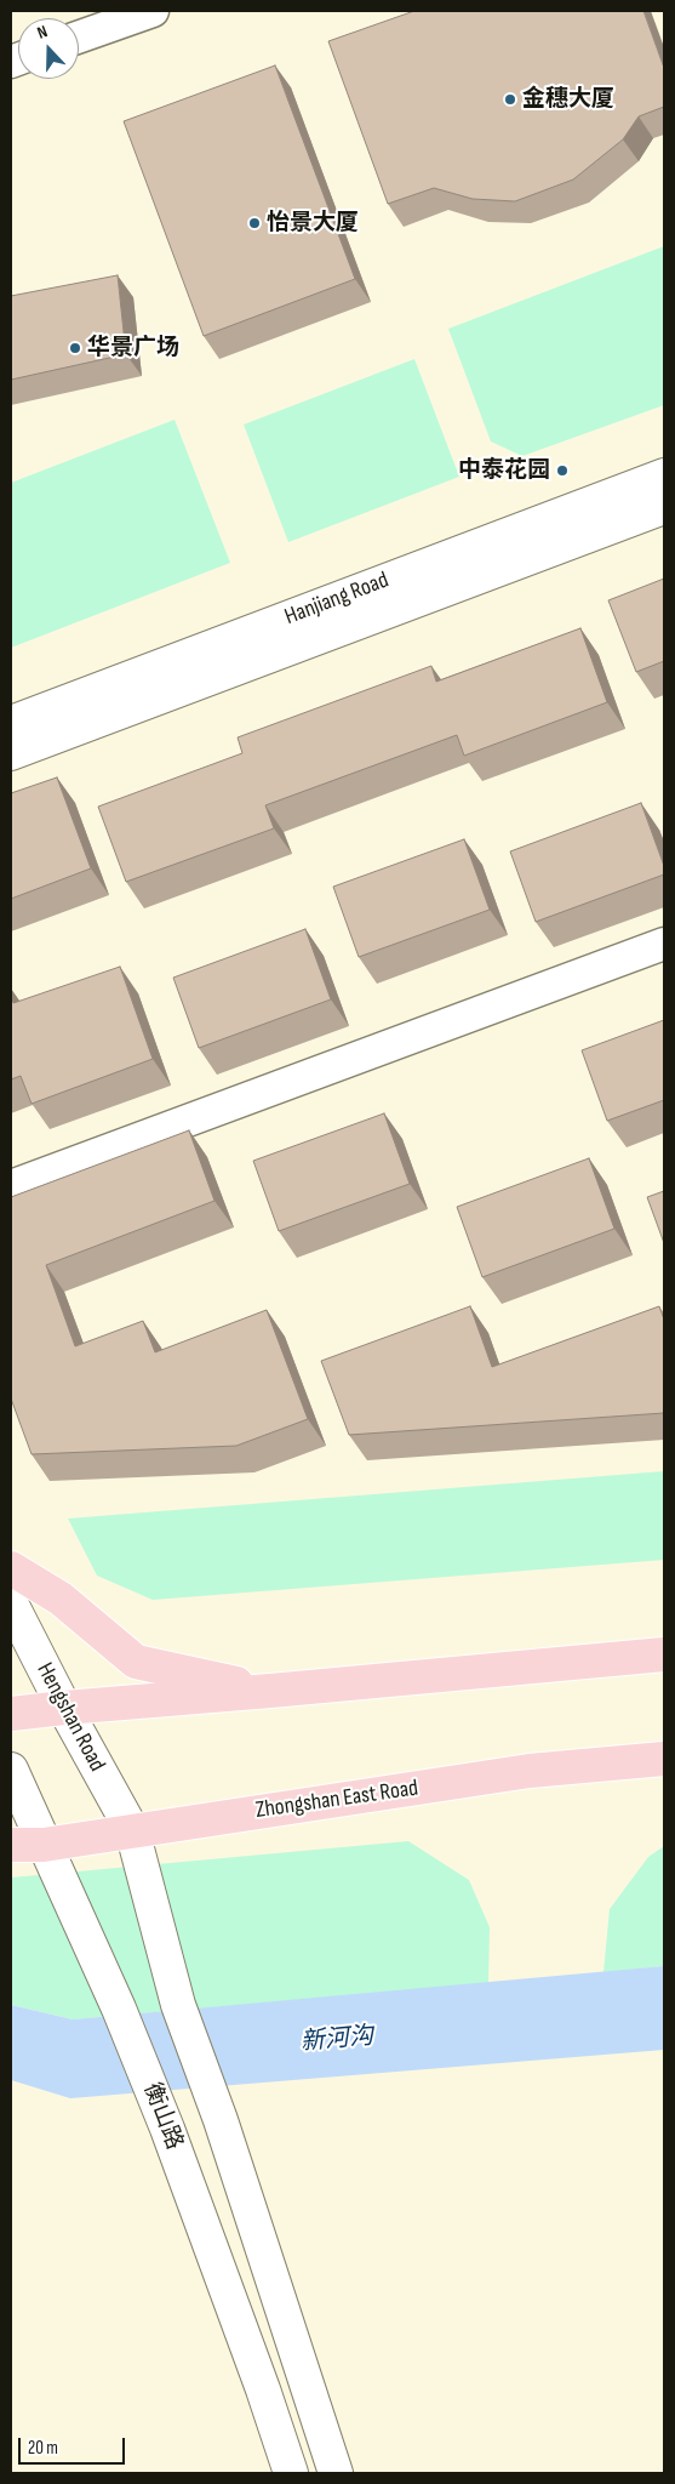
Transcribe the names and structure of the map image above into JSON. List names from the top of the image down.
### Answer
{
  "streets": {
    "main road": ["Zhongshan East Road"],
    "street": ["Hanjiang Road", "Hengshan Road", "衡山路"]
  },
  "crossings": [
    ["Hengshan Road", "Zhongshan East Road"],
    ["Zhongshan East Road", "衡山路"]
  ],
  "water": ["新河沟"],
  "places": [
    "金穗大厦",
    "怡景大厦",
    "华景广场",
    "中泰花园"
  ],
  "scale_bar": "20 m",
  "north": "top"
}
